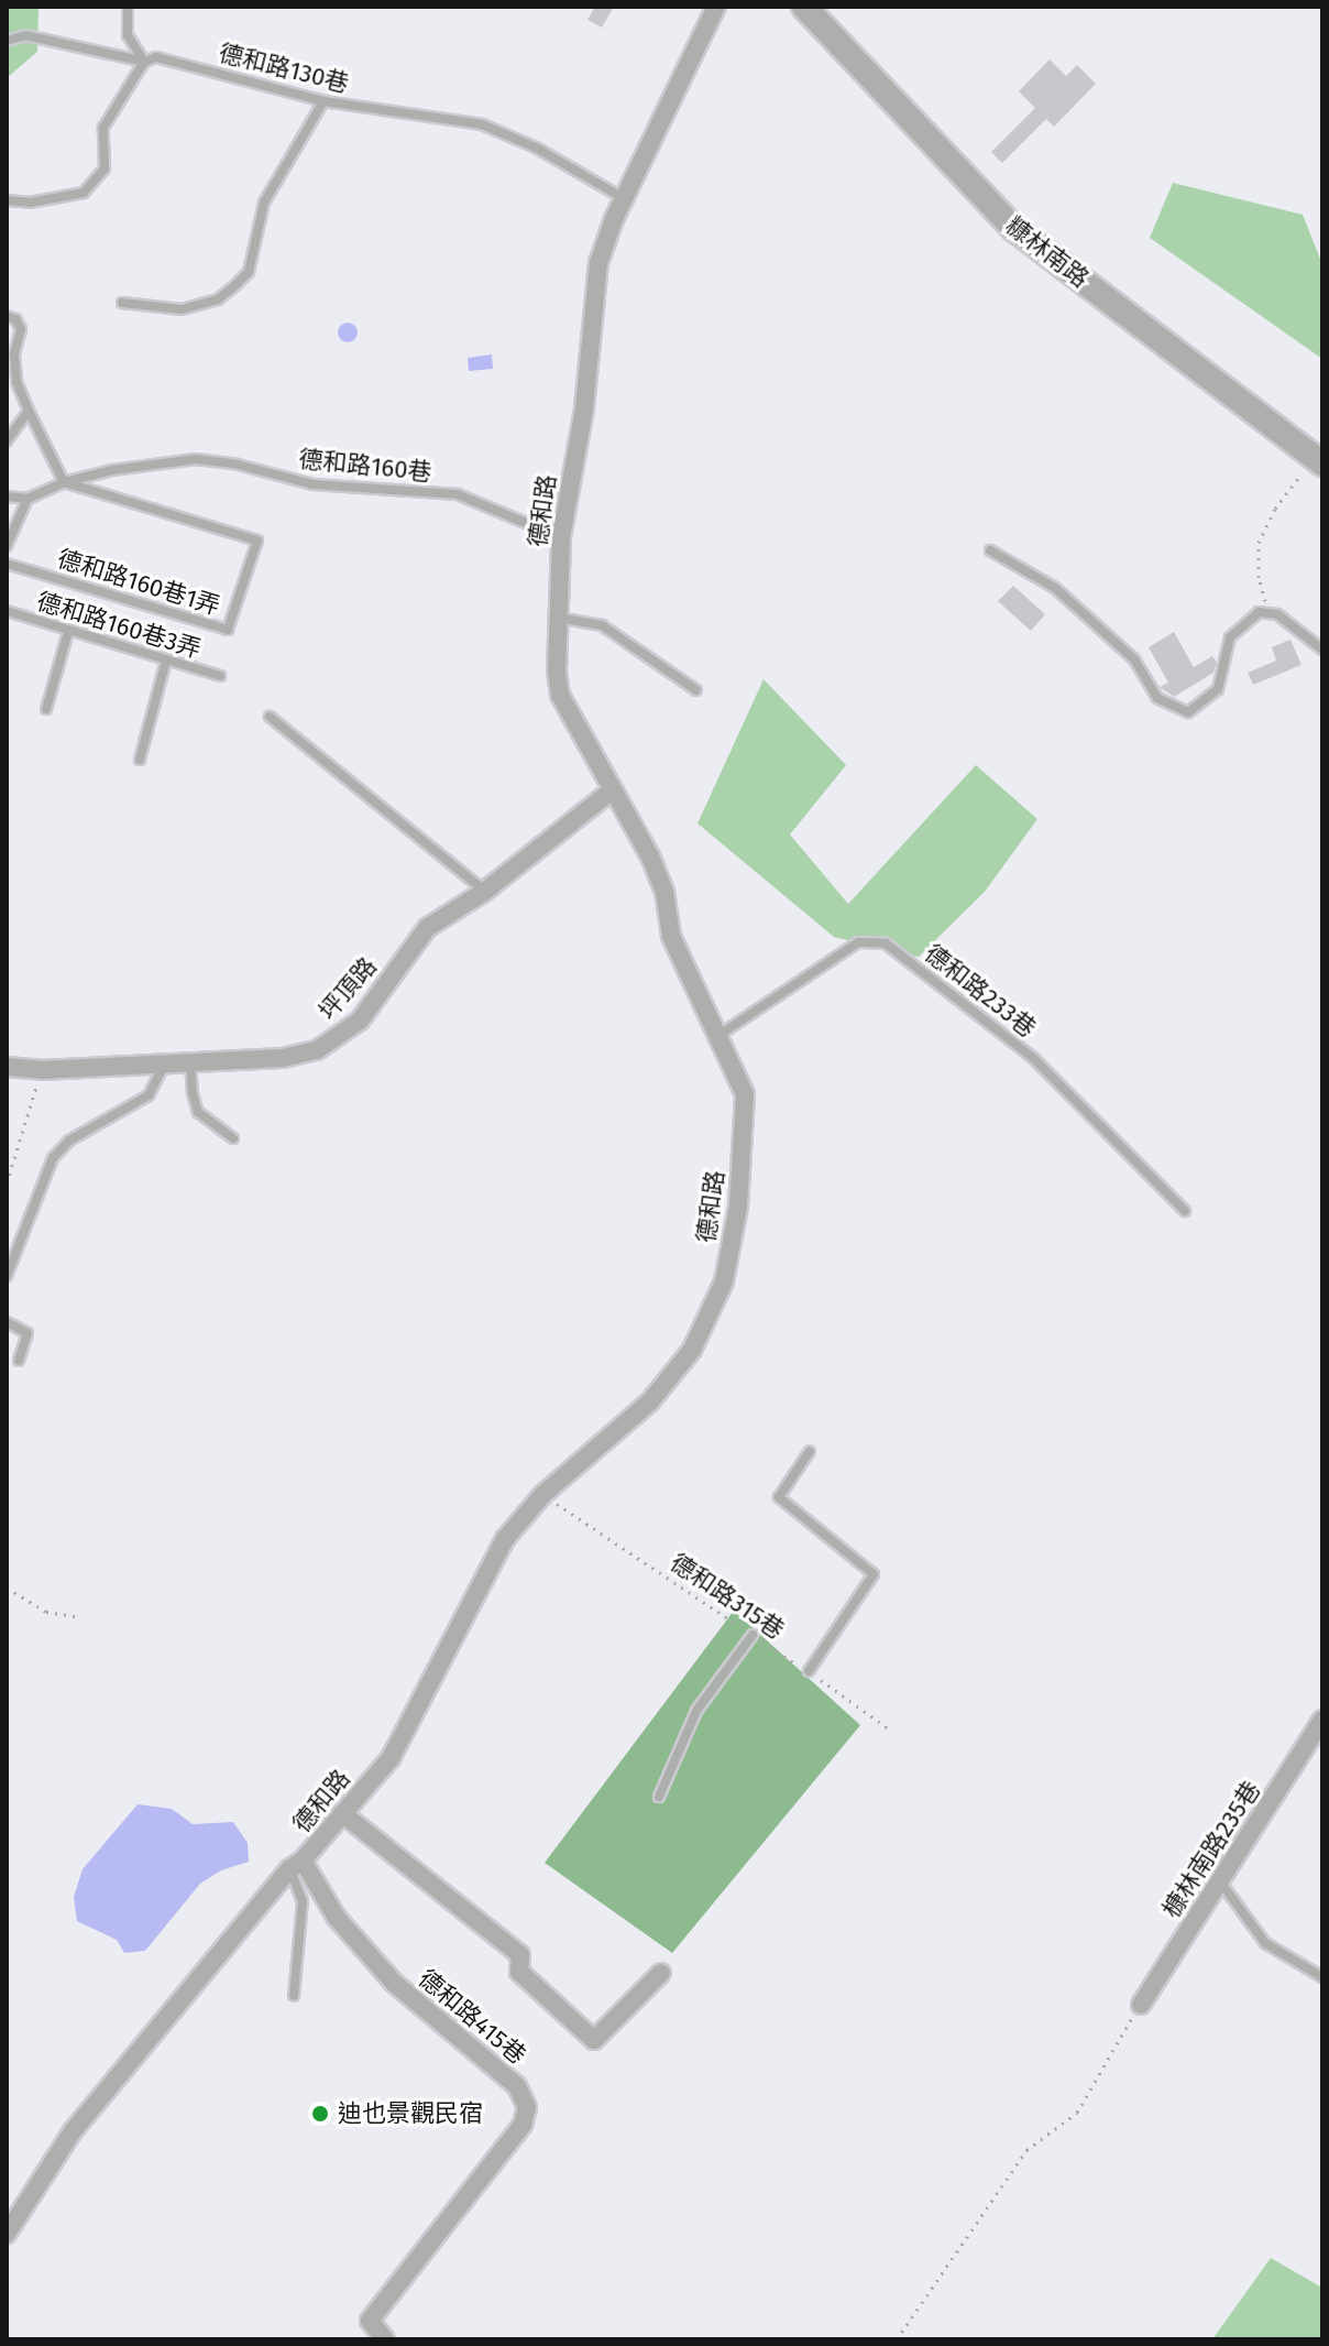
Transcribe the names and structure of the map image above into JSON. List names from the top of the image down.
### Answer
{
  "streets": {
    "street": [
      "糠林南路",
      "德和路",
      "坪頂路",
      "槺林南路235巷",
      "德和路415巷"
    ],
    "lane": [
      "德和路130巷",
      "德和路160巷",
      "德和路160巷1弄",
      "德和路160巷3弄",
      "德和路233巷"
    ],
    "path": ["德和路315巷"]
  },
  "crossings": [
    ["德和路130巷", "德和路"],
    ["德和路160巷", "德和路"],
    ["德和路160巷", "德和路160巷1弄"],
    ["德和路", "坪頂路"],
    ["德和路", "德和路233巷"],
    ["德和路", "德和路315巷"],
    ["德和路", "德和路415巷"]
  ],
  "places": ["迪也景觀民宿"]
}
